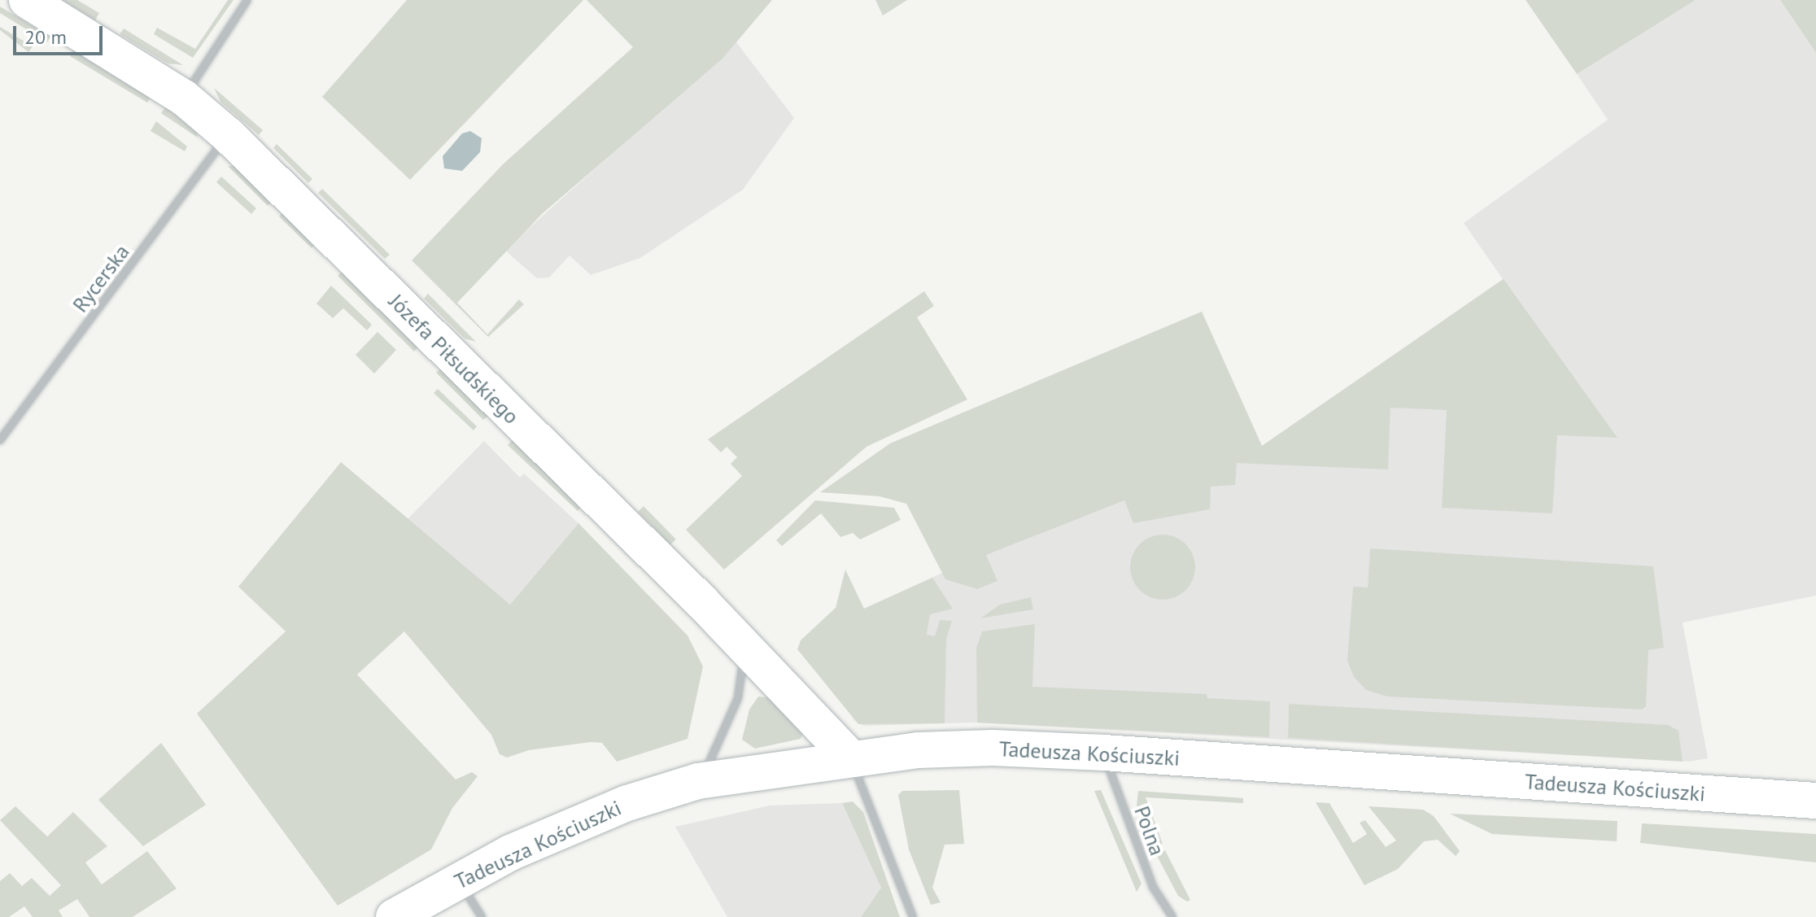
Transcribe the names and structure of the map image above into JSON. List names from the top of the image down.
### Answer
{
  "streets": {
    "street": [
      "Rycerska",
      "Józefa Piłsudskiego",
      "Tadeusza Kościuszki",
      "Polna"
    ]
  },
  "crossings": [
    ["Rycerska", "Józefa Piłsudskiego"],
    ["Józefa Piłsudskiego", "Tadeusza Kościuszki"],
    ["Tadeusza Kościuszki", "Polna"]
  ],
  "scale_bar": "20 m"
}
